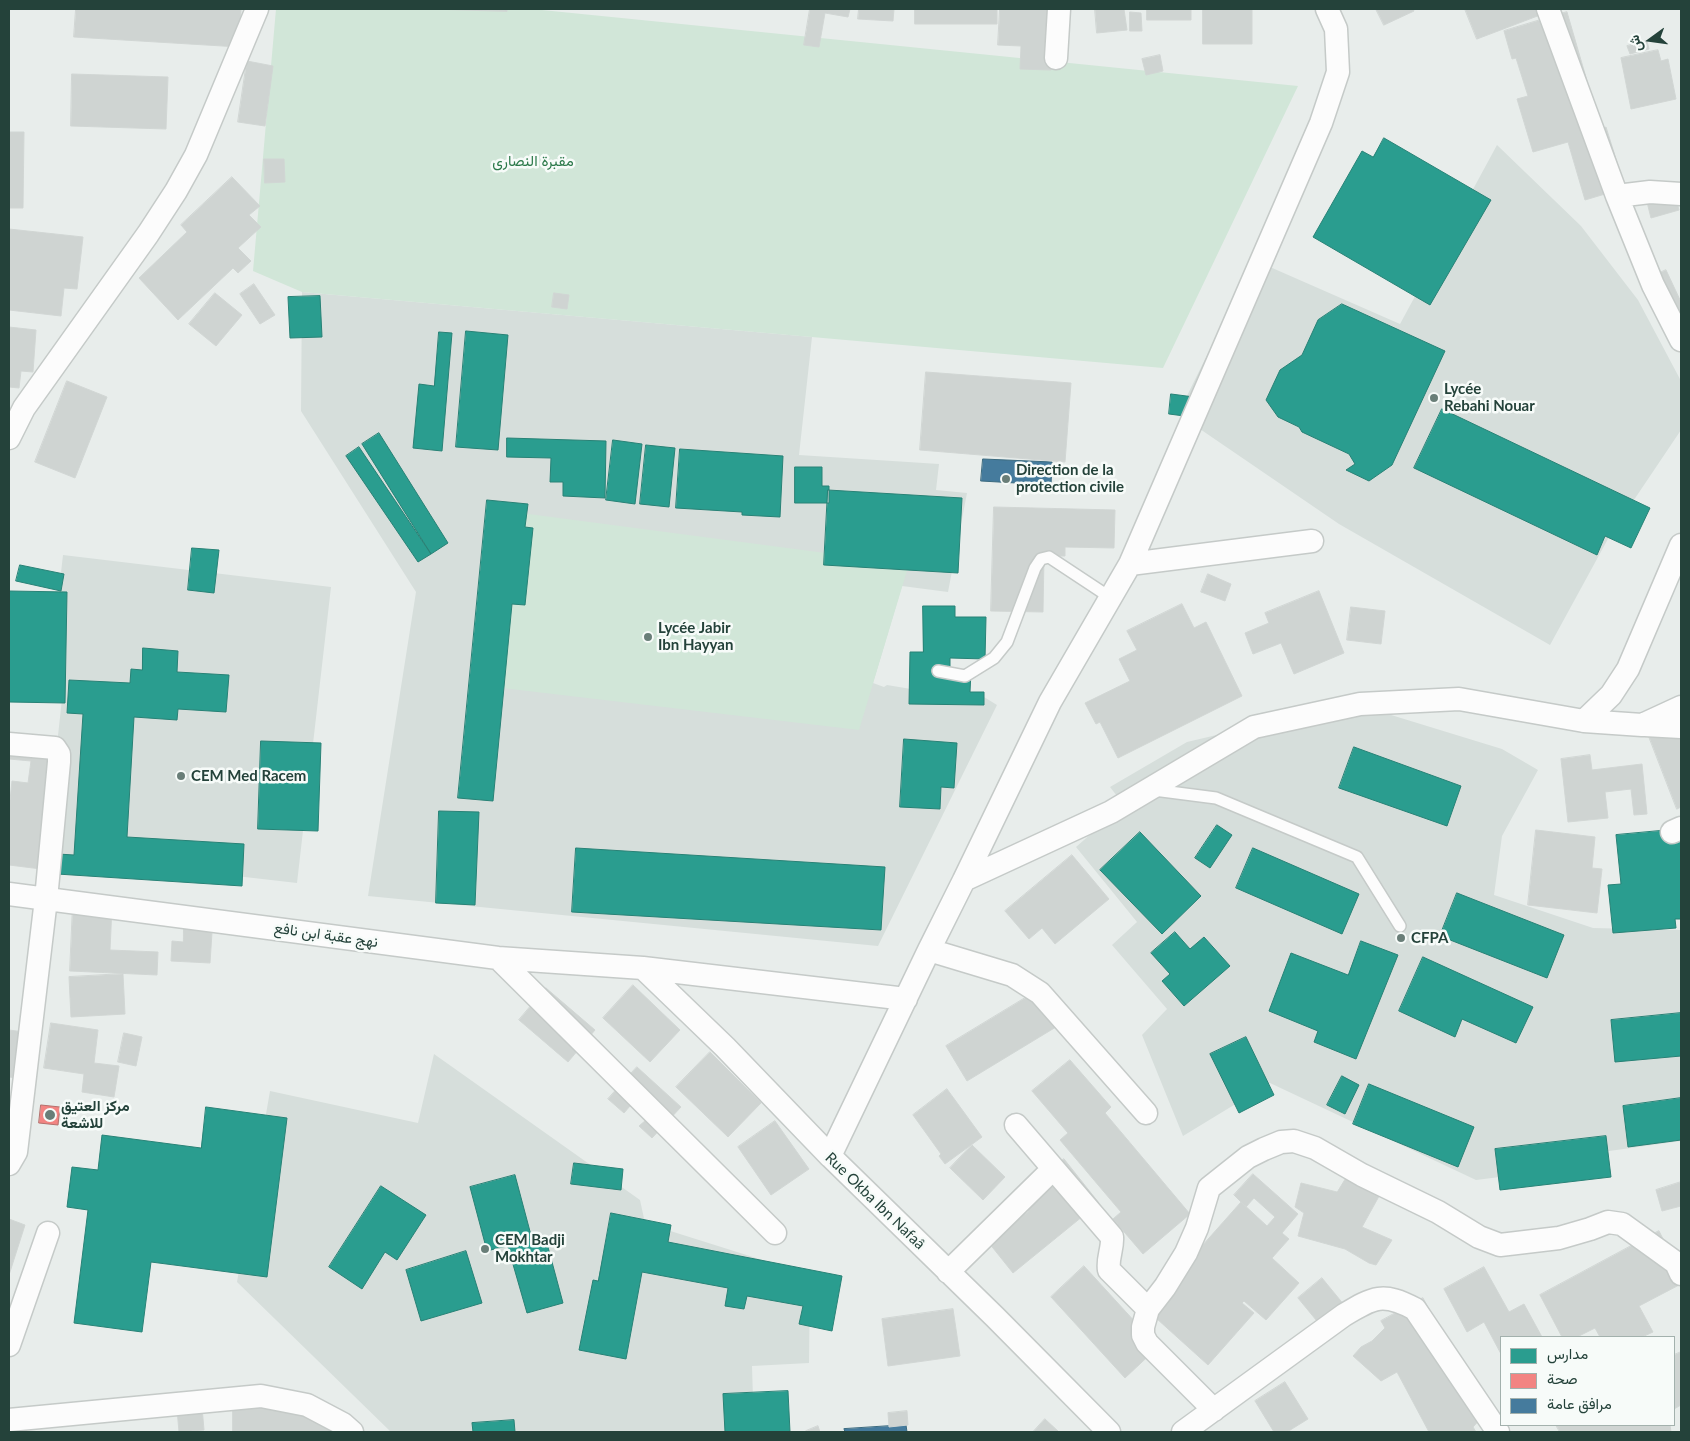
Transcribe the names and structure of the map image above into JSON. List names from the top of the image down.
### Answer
{
  "streets": {
    "street": ["نهج عقبة ابن نافع", "Rue Okba Ibn Nafaâ"]
  },
  "crossings": [
    ["نهج عقبة ابن نافع", "Rue Okba Ibn Nafaâ"]
  ],
  "parks": ["مقبرة النصارى"],
  "places": [
    "Lycée Rebahi Nouar",
    "Direction de la protection civile",
    "Lycée Jabir Ibn Hayyan",
    "CEM Med Racem",
    "CFPA",
    "مركز العتيق للاشعة",
    "CEM Badji Mokhtar"
  ],
  "legend": ["مدارس", "صحة", "مرافق عامة"],
  "north": "left"
}
